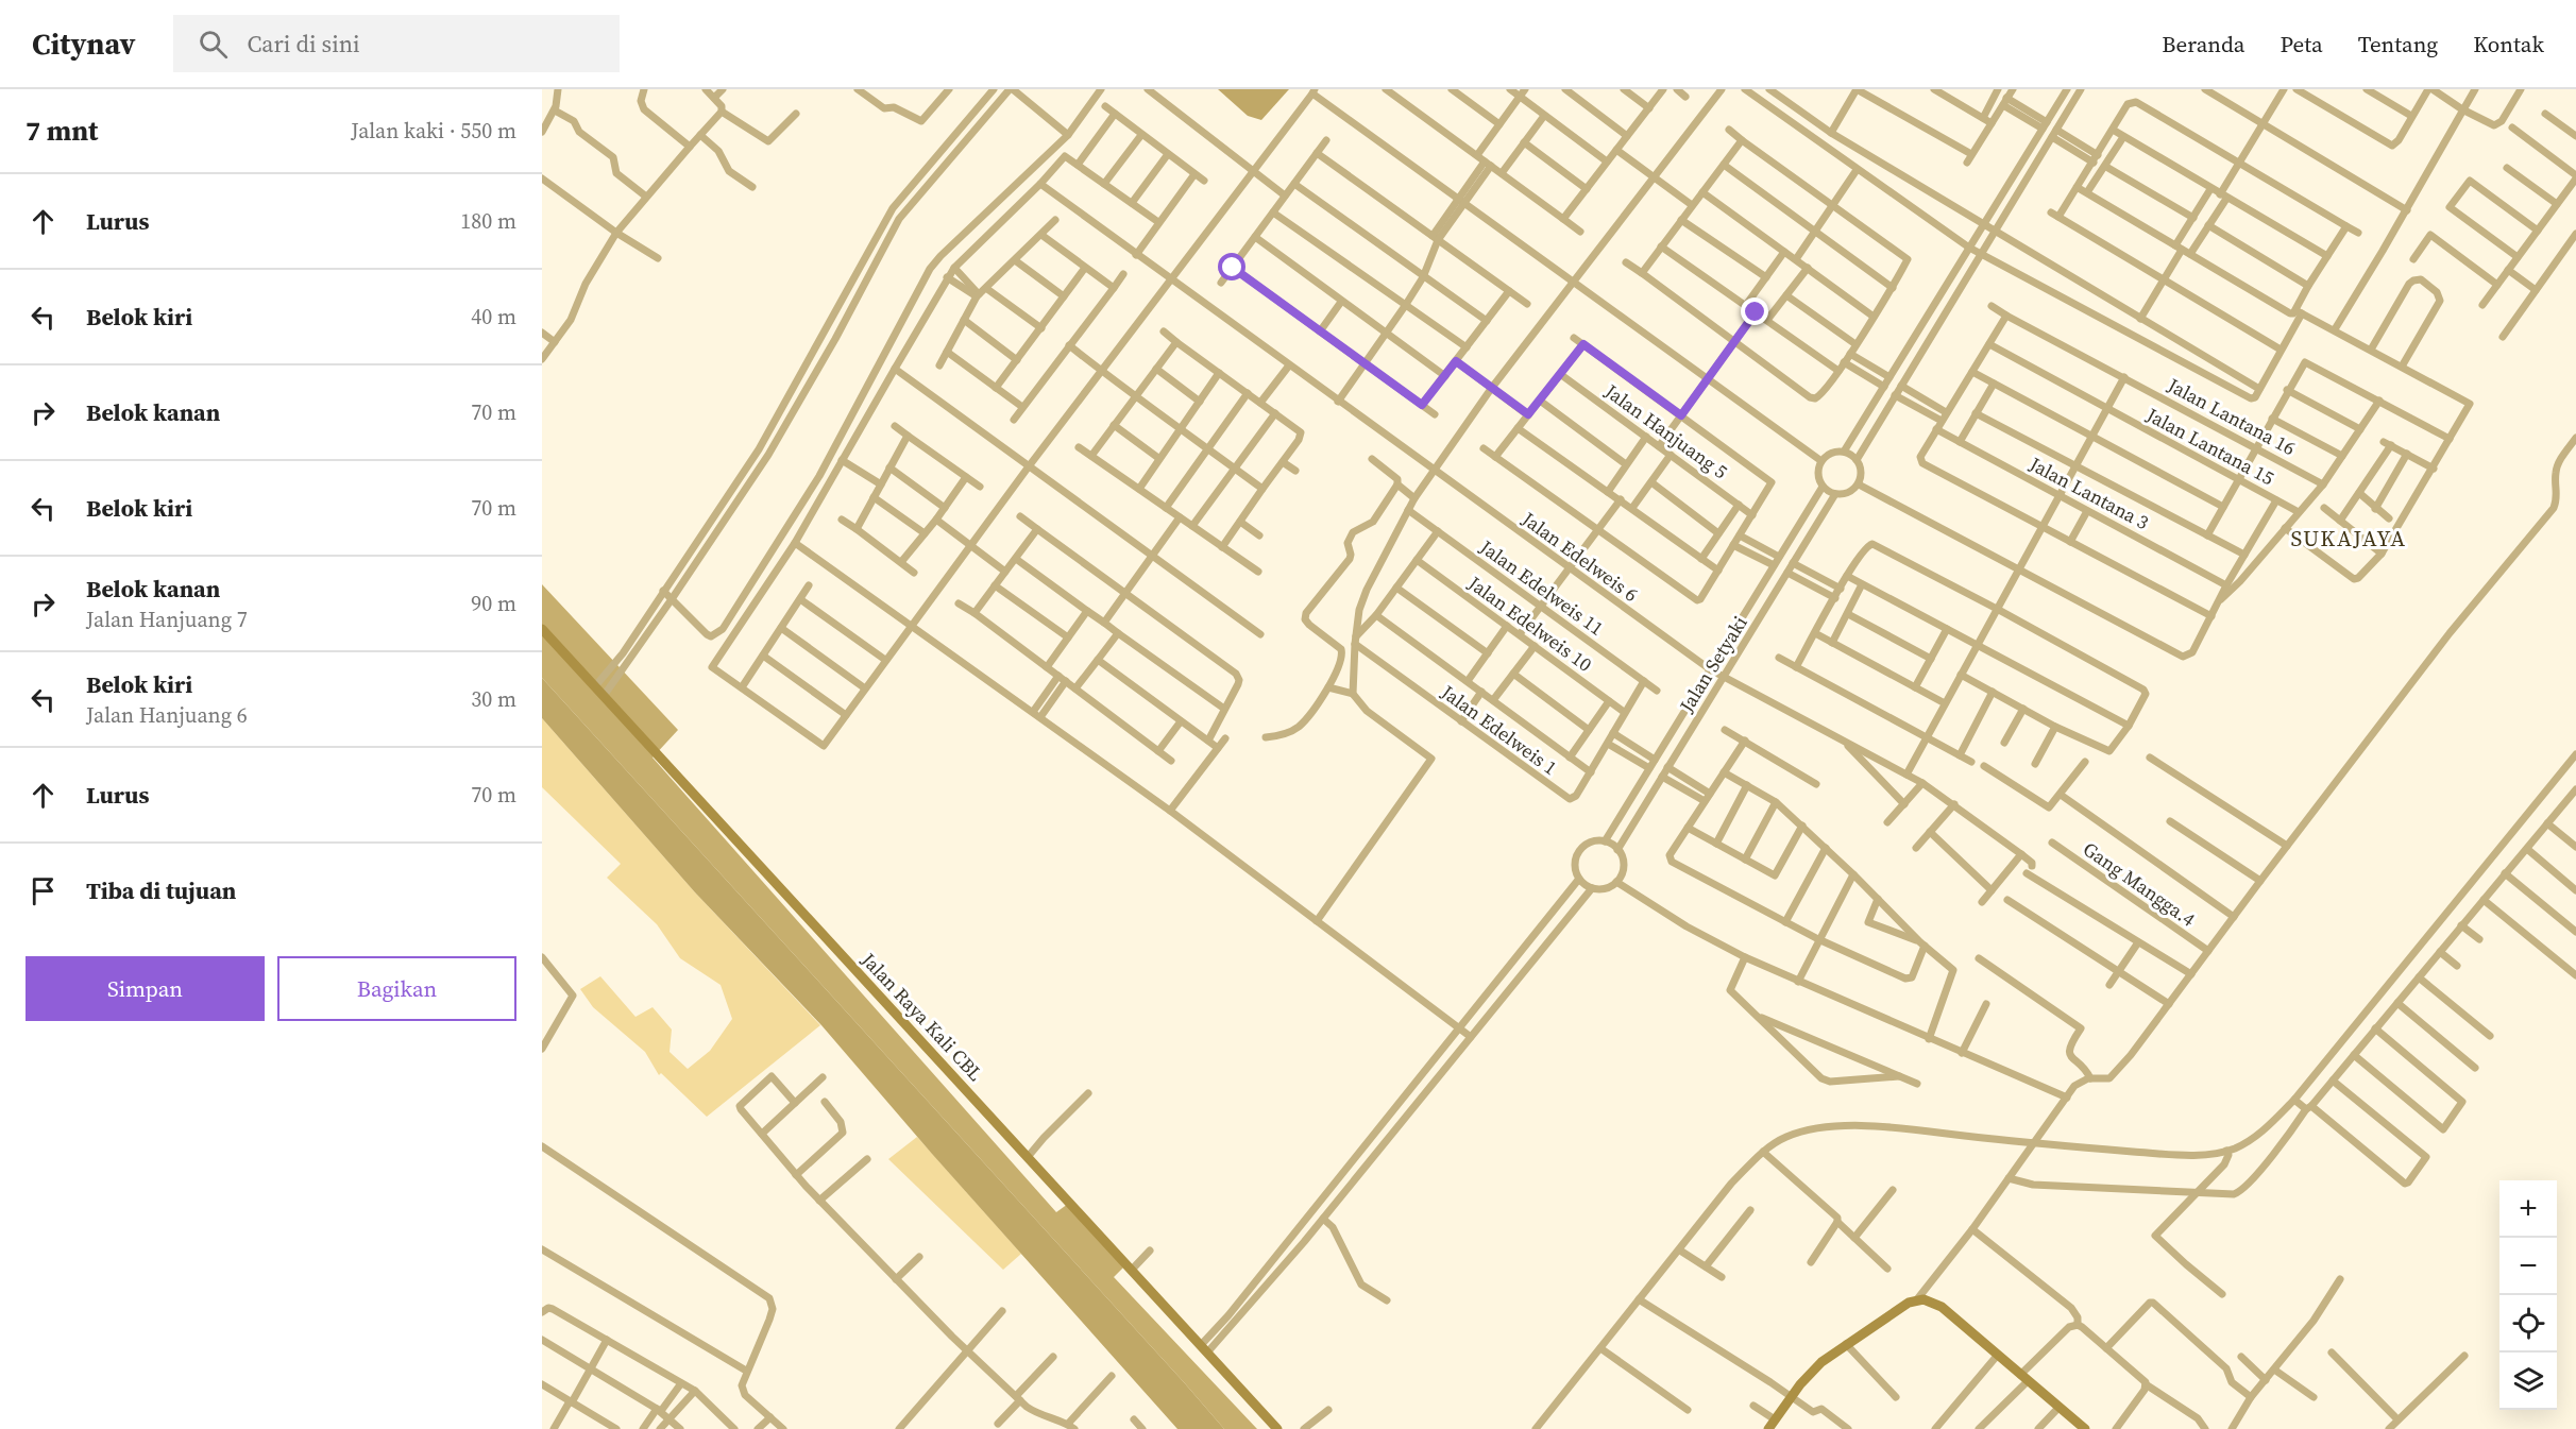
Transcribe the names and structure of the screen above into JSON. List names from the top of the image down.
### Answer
{
  "streets": {
    "main road": ["Jalan Raya Kali CBL"],
    "street": [
      "Jalan Lantana 16",
      "Jalan Hanjuang 5",
      "Jalan Lantana 15",
      "Jalan Lantana 3",
      "Jalan Edelweis 6",
      "Jalan Edelweis 11",
      "Jalan Edelweis 10",
      "Jalan Setyaki",
      "Jalan Edelweis 1",
      "Gang Mangga.4"
    ]
  },
  "crossings": [
    ["Jalan Edelweis 6", "Jalan Setyaki"],
    ["Jalan Edelweis 11", "Jalan Edelweis 1"],
    ["Jalan Edelweis 10", "Jalan Edelweis 1"]
  ],
  "districts": ["SUKAJAYA"],
  "page": {
    "header": "Citynav",
    "search": "Cari di sini",
    "nav": [
      "Beranda",
      "Peta",
      "Tentang",
      "Kontak"
    ],
    "heading": ["7 mnt", "Jalan kaki · 550 m"],
    "list": [
      ["Lurus", "180 m"],
      ["Belok kiri", "40 m"],
      ["Belok kanan", "70 m"],
      ["Belok kiri", "70 m"],
      ["Belok kanan", "Jalan Hanjuang 7", "90 m"],
      ["Belok kiri", "Jalan Hanjuang 6", "30 m"],
      ["Lurus", "70 m"],
      "Tiba di tujuan"
    ],
    "buttons": ["Simpan", "Bagikan"],
    "map_buttons": ["+", "−"]
  }
}
